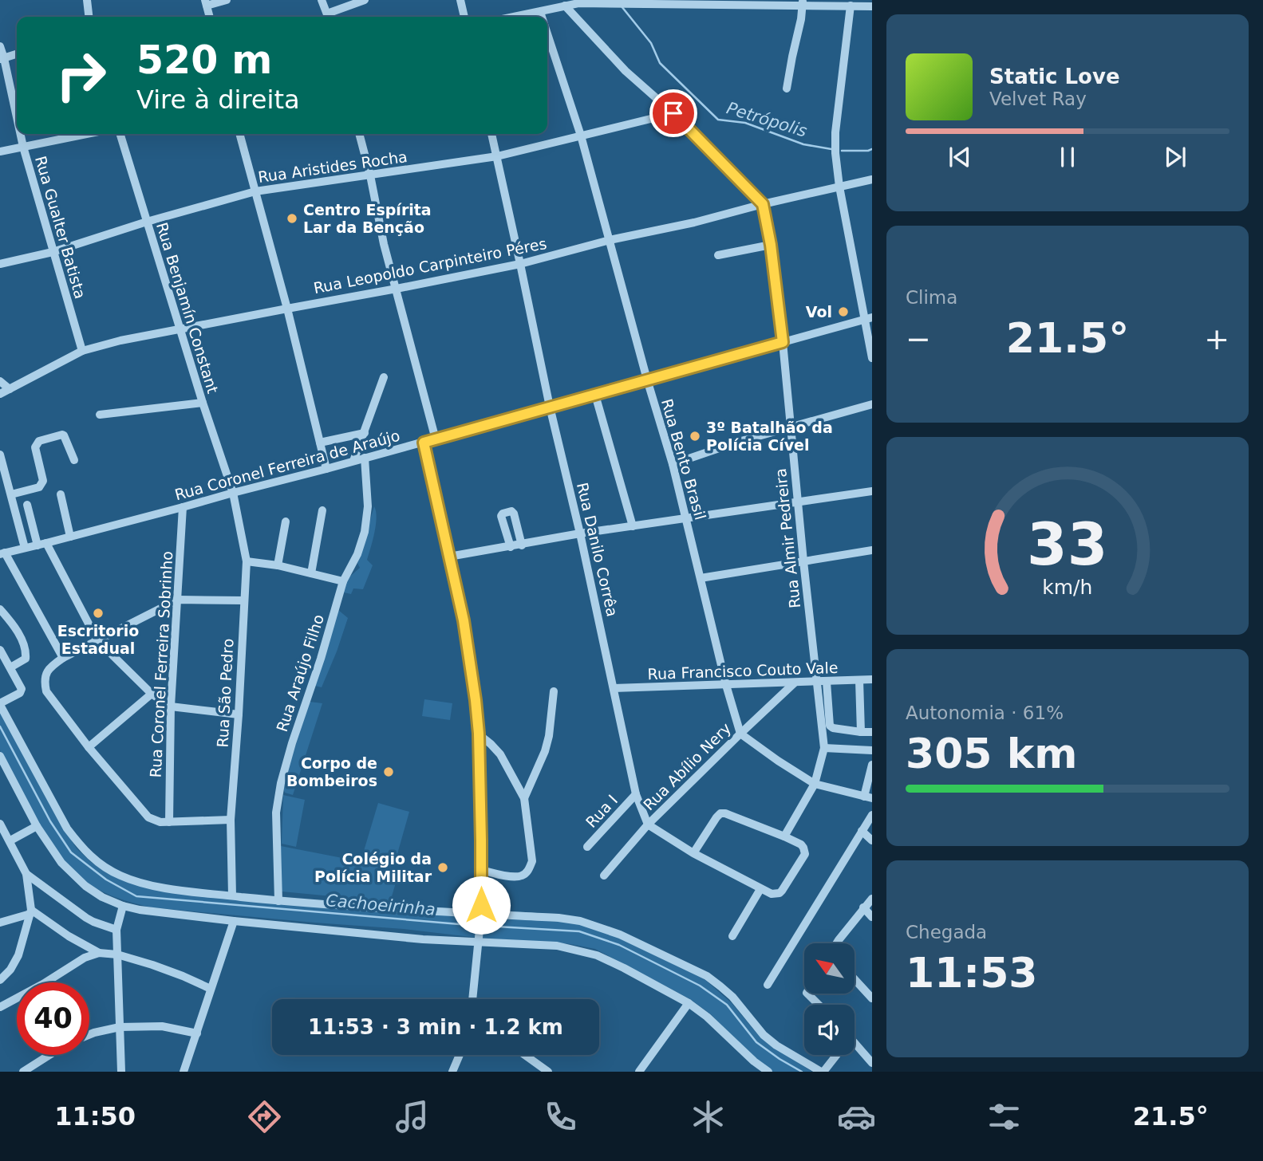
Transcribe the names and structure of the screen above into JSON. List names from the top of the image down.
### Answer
{
  "streets": {
    "street": [
      "Rua Aristides Rocha",
      "Rua Gualter Batista",
      "Rua Leopoldo Carpinteiro Péres",
      "Rua Benjamín Constant",
      "Rua Bento Brasil",
      "Rua Coronel Ferreira de Araújo",
      "Rua Almir Pedreira",
      "Rua Danilo Corrêa",
      "Rua Coronel Ferreira Sobrinho",
      "Rua Francisco Couto Vale",
      "Rua Araújo Filho",
      "Rua São Pedro",
      "Rua Abílio Nery",
      "Rua I"
    ]
  },
  "crossings": [
    ["Rua Aristides Rocha", "Rua Gualter Batista"],
    ["Rua Aristides Rocha", "Rua Benjamín Constant"],
    ["Rua Aristides Rocha", "Rua Bento Brasil"],
    ["Rua Aristides Rocha", "Rua Danilo Corrêa"],
    ["Rua Gualter Batista", "Rua Leopoldo Carpinteiro Péres"],
    ["Rua Leopoldo Carpinteiro Péres", "Rua Benjamín Constant"],
    ["Rua Leopoldo Carpinteiro Péres", "Rua Bento Brasil"],
    ["Rua Leopoldo Carpinteiro Péres", "Rua Almir Pedreira"],
    ["Rua Leopoldo Carpinteiro Péres", "Rua Danilo Corrêa"],
    ["Rua Benjamín Constant", "Rua Coronel Ferreira de Araújo"],
    ["Rua Benjamín Constant", "Rua São Pedro"],
    ["Rua Bento Brasil", "Rua Coronel Ferreira de Araújo"],
    ["Rua Bento Brasil", "Rua Francisco Couto Vale"],
    ["Rua Bento Brasil", "Rua Abílio Nery"],
    ["Rua Coronel Ferreira de Araújo", "Rua Almir Pedreira"],
    ["Rua Coronel Ferreira de Araújo", "Rua Danilo Corrêa"],
    ["Rua Coronel Ferreira de Araújo", "Rua Coronel Ferreira Sobrinho"],
    ["Rua Coronel Ferreira de Araújo", "Rua Araújo Filho"],
    ["Rua Coronel Ferreira de Araújo", "Rua São Pedro"],
    ["Rua Almir Pedreira", "Rua Francisco Couto Vale"],
    ["Rua Danilo Corrêa", "Rua Francisco Couto Vale"],
    ["Rua Danilo Corrêa", "Rua Abílio Nery"],
    ["Rua Danilo Corrêa", "Rua I"],
    ["Rua Francisco Couto Vale", "Rua Abílio Nery"]
  ],
  "water": ["Petrópolis", "Cachoeirinha"],
  "places": [
    "Centro Espírita Lar da Benção",
    "Vol",
    "3º Batalhão da Polícia Cível",
    "Escritorio Estadual",
    "Corpo de Bombeiros",
    "Colégio da Polícia Militar"
  ],
  "north": "top left",
  "page": {
    "turn": ["520 m", "Vire à direita"],
    "song": ["Static Love", "Velvet Ray"],
    "tile": [
      "Clima",
      ["Autonomia · 61%", "305 km"],
      ["Chegada", "11:53"]
    ],
    "heat": ["−", "21.5°", "+"],
    "limit": "40",
    "trip": "11:53 · 3 min · 1.2 km",
    "tabs": ["11:50", "21.5°"],
    "gauge": ["33", "km/h"]
  }
}
